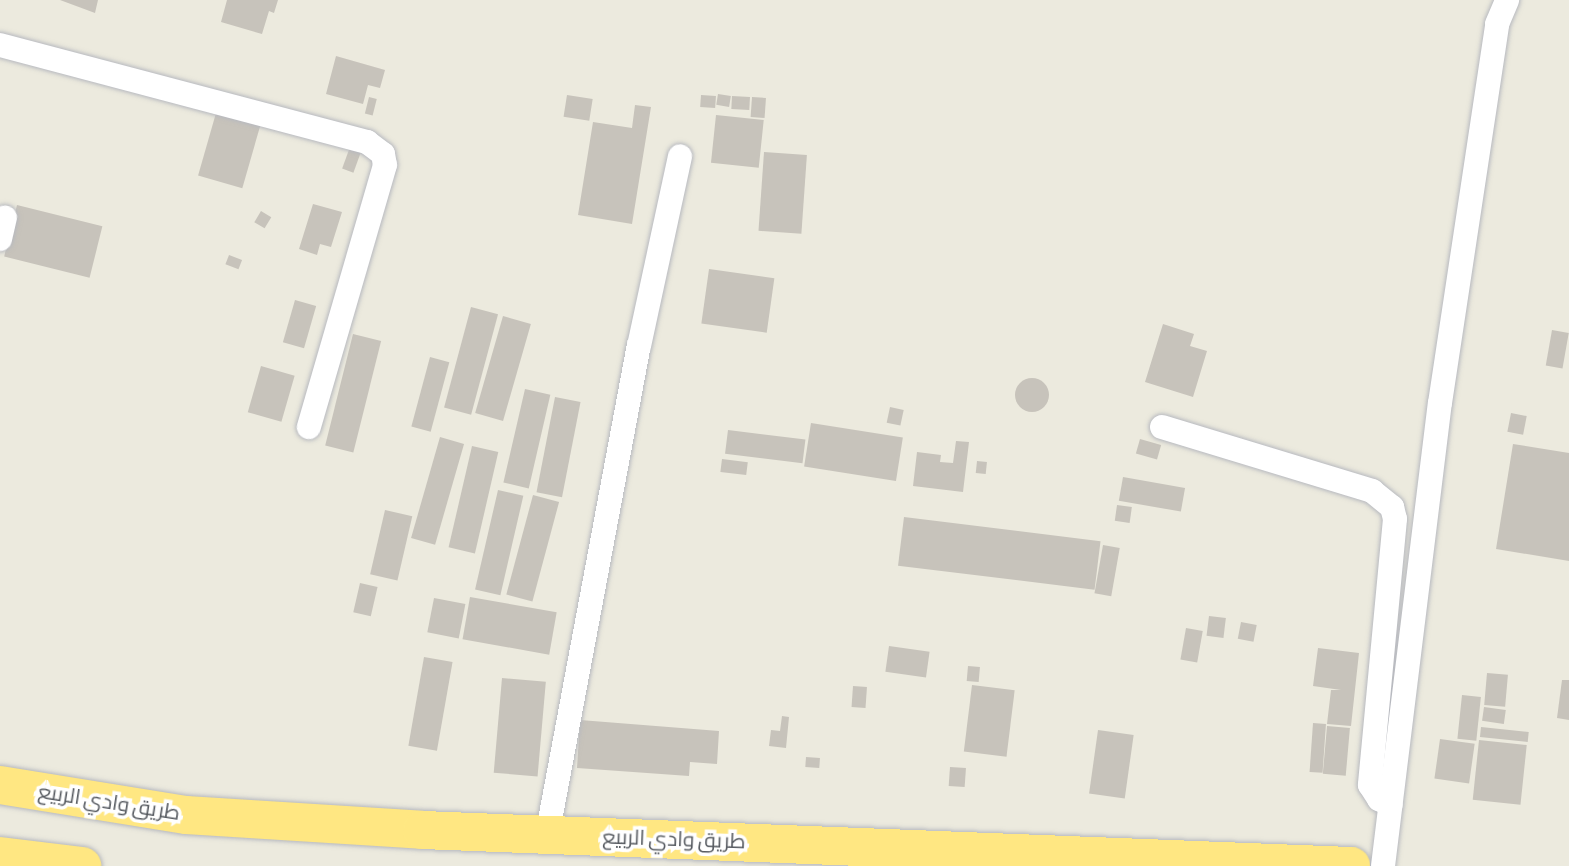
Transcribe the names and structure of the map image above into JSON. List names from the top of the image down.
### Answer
{
  "streets": {
    "highway": ["طريق وادي الربيع"]
  }
}
